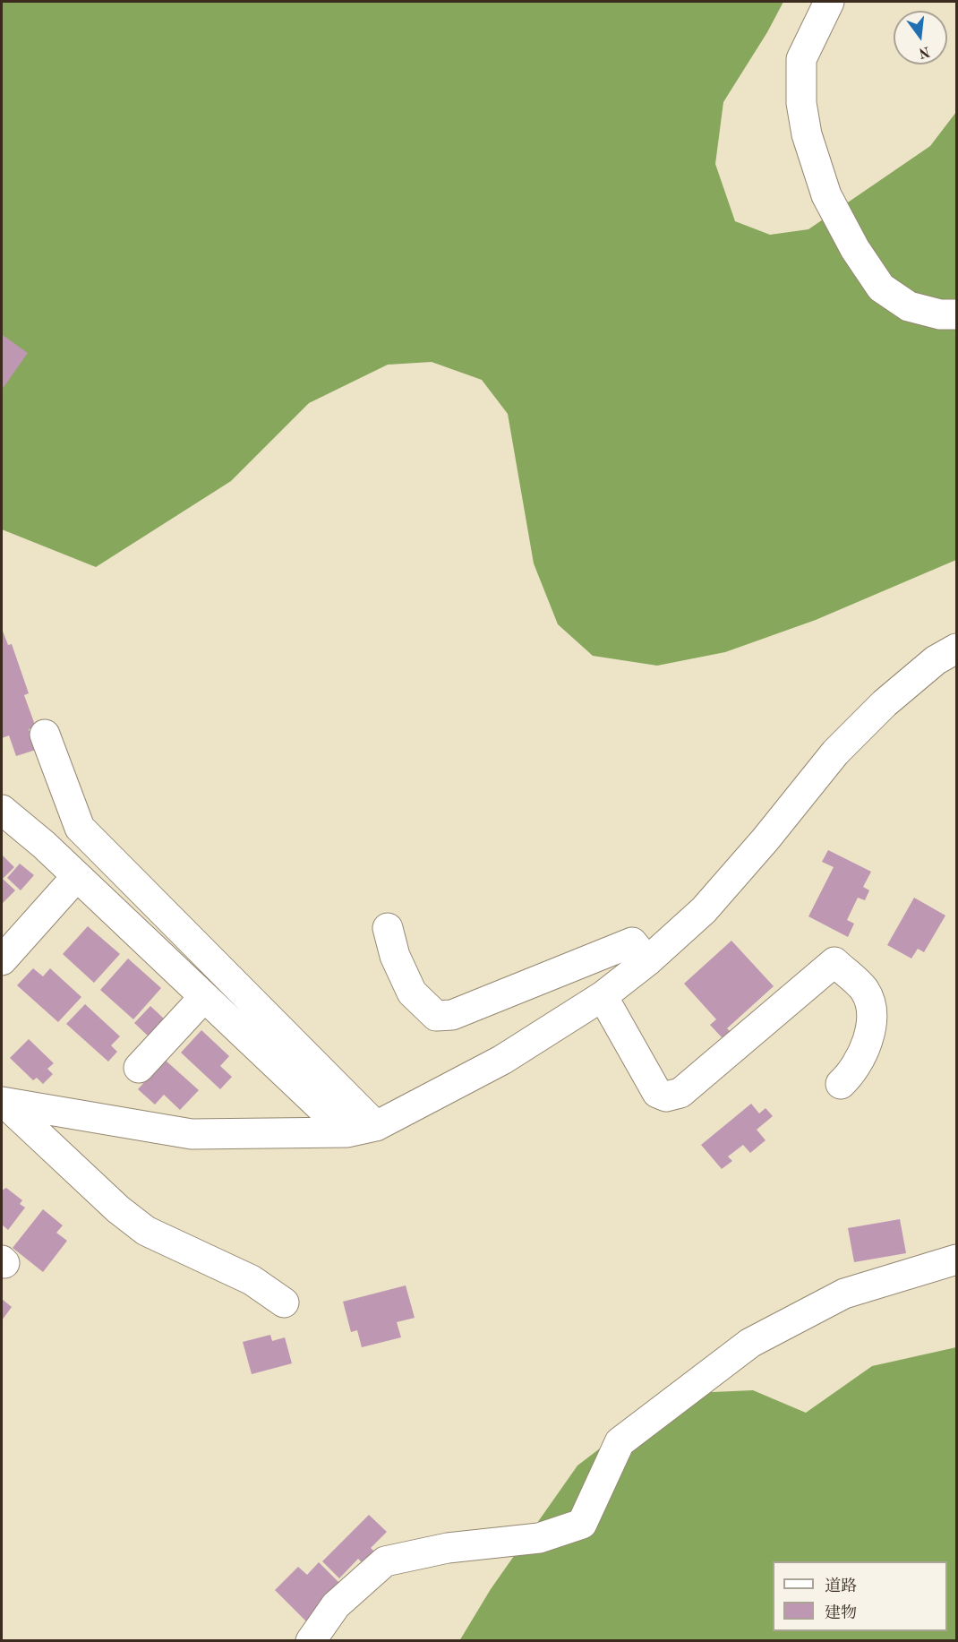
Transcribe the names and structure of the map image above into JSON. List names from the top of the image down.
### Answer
{
  "legend": ["道路", "建物"],
  "north": "bottom"
}
